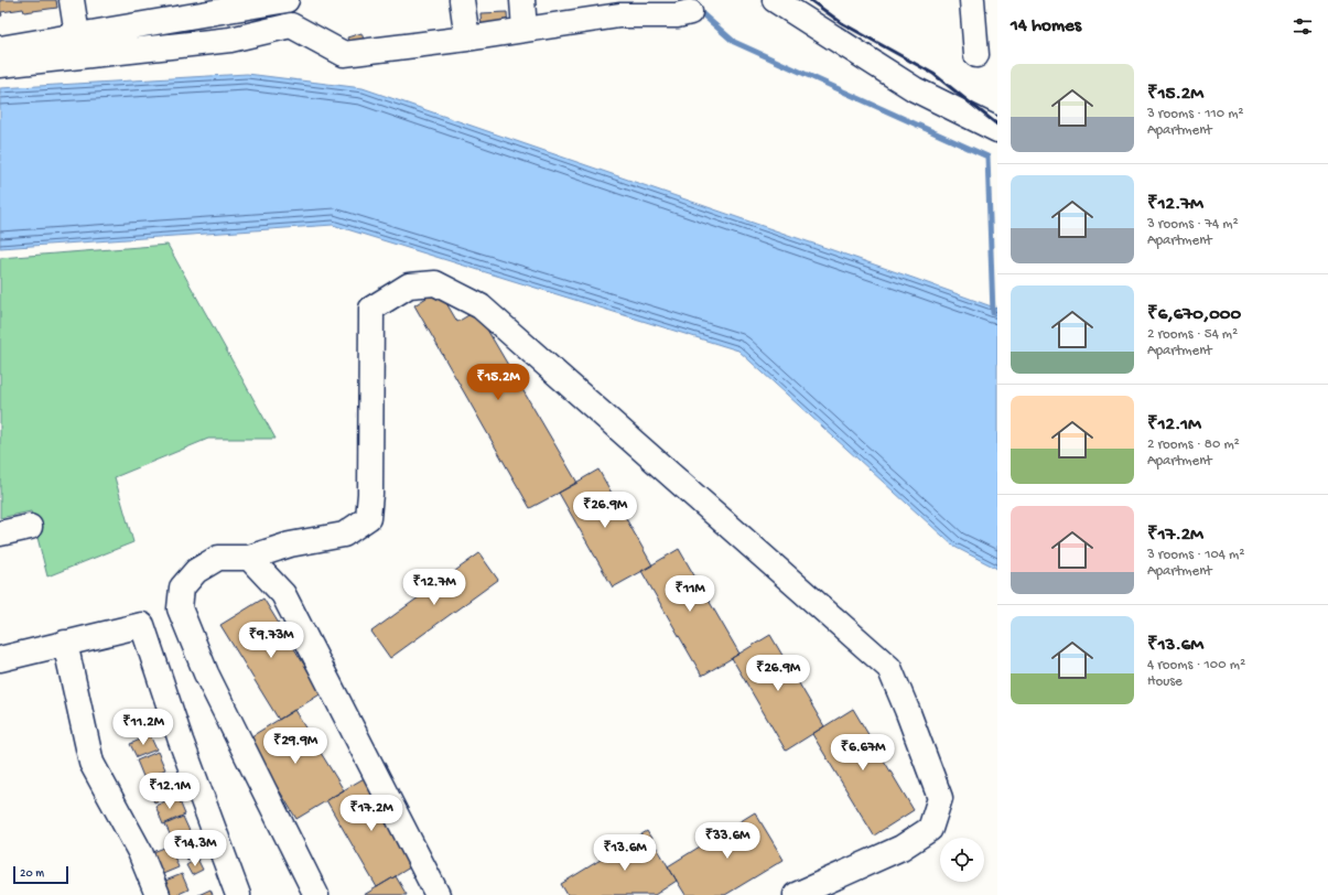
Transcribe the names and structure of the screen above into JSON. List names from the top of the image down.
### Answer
{
  "scale_bar": "20 m",
  "page": {
    "heading": "14 homes",
    "list": [
      {
        "name": "₹15.2M",
        "note": "3 rooms · 110 m² · Apartment"
      },
      {
        "name": "₹12.7M",
        "note": "3 rooms · 74 m² · Apartment"
      },
      {
        "name": "₹6,670,000",
        "note": "2 rooms · 54 m² · Apartment"
      },
      {
        "name": "₹12.1M",
        "note": "2 rooms · 80 m² · Apartment"
      },
      {
        "name": "₹17.2M",
        "note": "3 rooms · 104 m² · Apartment"
      },
      {
        "name": "₹13.6M",
        "note": "4 rooms · 100 m² · House"
      }
    ],
    "price": [
      "₹15.2M",
      "₹26.9M",
      "₹12.7M",
      "₹11M",
      "₹9.73M",
      "₹26.9M",
      "₹11.2M",
      "₹29.9M",
      "₹6.67M",
      "₹12.1M",
      "₹17.2M",
      "₹33.6M",
      "₹14.3M",
      "₹13.6M"
    ],
    "scale": "20 m"
  }
}
